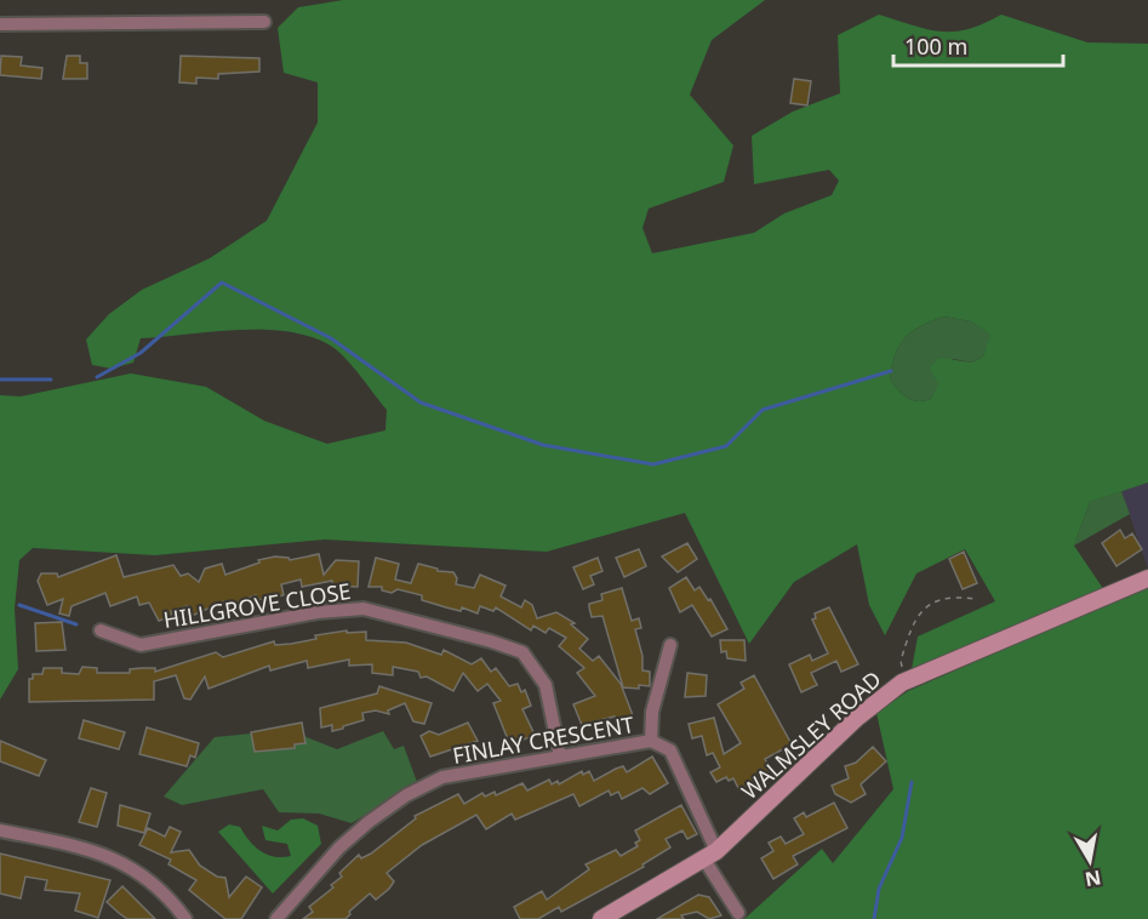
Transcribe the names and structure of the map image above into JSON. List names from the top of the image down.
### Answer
{
  "streets": {
    "street": ["HILLGROVE CLOSE", "WALMSLEY ROAD", "FINLAY CRESCENT"]
  },
  "crossings": [
    ["HILLGROVE CLOSE", "FINLAY CRESCENT"],
    ["WALMSLEY ROAD", "FINLAY CRESCENT"]
  ],
  "scale_bar": "100 m",
  "north": "bottom"
}
